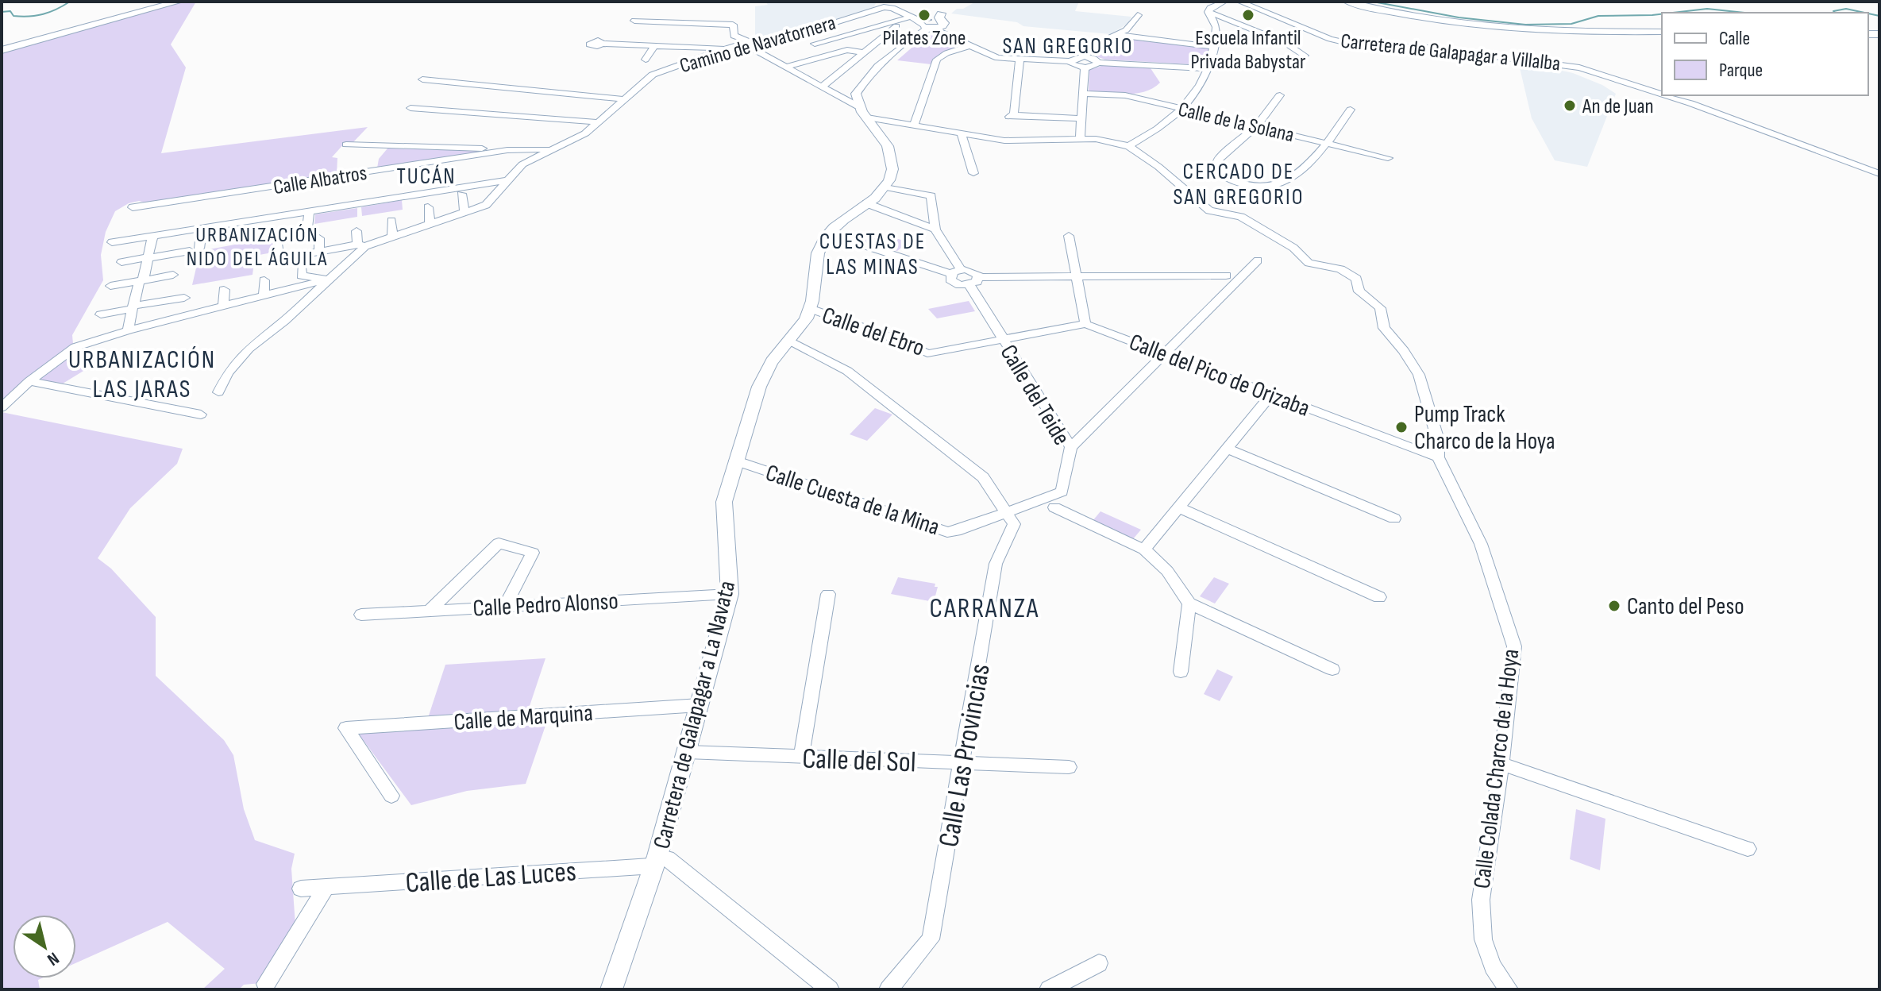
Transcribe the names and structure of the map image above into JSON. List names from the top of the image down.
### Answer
{
  "streets": {
    "main road": ["Carretera de Galapagar a La Navata"],
    "street": [
      "Camino de Navatornera",
      "Carretera de Galapagar a Villalba",
      "Calle de la Solana",
      "Calle Albatros",
      "Calle del Ebro",
      "Calle del Pico de Orizaba",
      "Calle del Teide",
      "Calle Cuesta de la Mina",
      "Calle Pedro Alonso",
      "Calle de Marquina",
      "Calle Las Provincias",
      "Calle del Sol",
      "Calle Colada Charco de la Hoya",
      "Calle de Las Luces"
    ]
  },
  "crossings": [
    ["Calle del Ebro", "Calle del Pico de Orizaba"],
    ["Calle del Ebro", "Calle del Teide"],
    ["Calle del Ebro", "Carretera de Galapagar a La Navata"],
    ["Calle del Pico de Orizaba", "Calle Colada Charco de la Hoya"],
    ["Calle del Teide", "Calle Cuesta de la Mina"],
    ["Calle del Teide", "Calle Las Provincias"],
    ["Calle Cuesta de la Mina", "Carretera de Galapagar a La Navata"],
    ["Calle Cuesta de la Mina", "Calle Las Provincias"],
    ["Calle Pedro Alonso", "Carretera de Galapagar a La Navata"],
    ["Carretera de Galapagar a La Navata", "Calle de Marquina"],
    ["Carretera de Galapagar a La Navata", "Calle del Sol"],
    ["Carretera de Galapagar a La Navata", "Calle de Las Luces"],
    ["Calle Las Provincias", "Calle del Sol"]
  ],
  "districts": [
    "SAN GREGORIO",
    "CERCADO DE SAN GREGORIO",
    "TUCÁN",
    "URBANIZACIÓN NIDO DEL ÁGUILA",
    "CUESTAS DE LAS MINAS",
    "URBANIZACIÓN LAS JARAS",
    "CARRANZA"
  ],
  "places": [
    "Pilates Zone",
    "Escuela Infantil Privada Babystar",
    "An de Juan",
    "Pump Track Charco de la Hoya",
    "Canto del Peso"
  ],
  "legend": ["Calle", "Parque"],
  "north": "bottom right"
}
